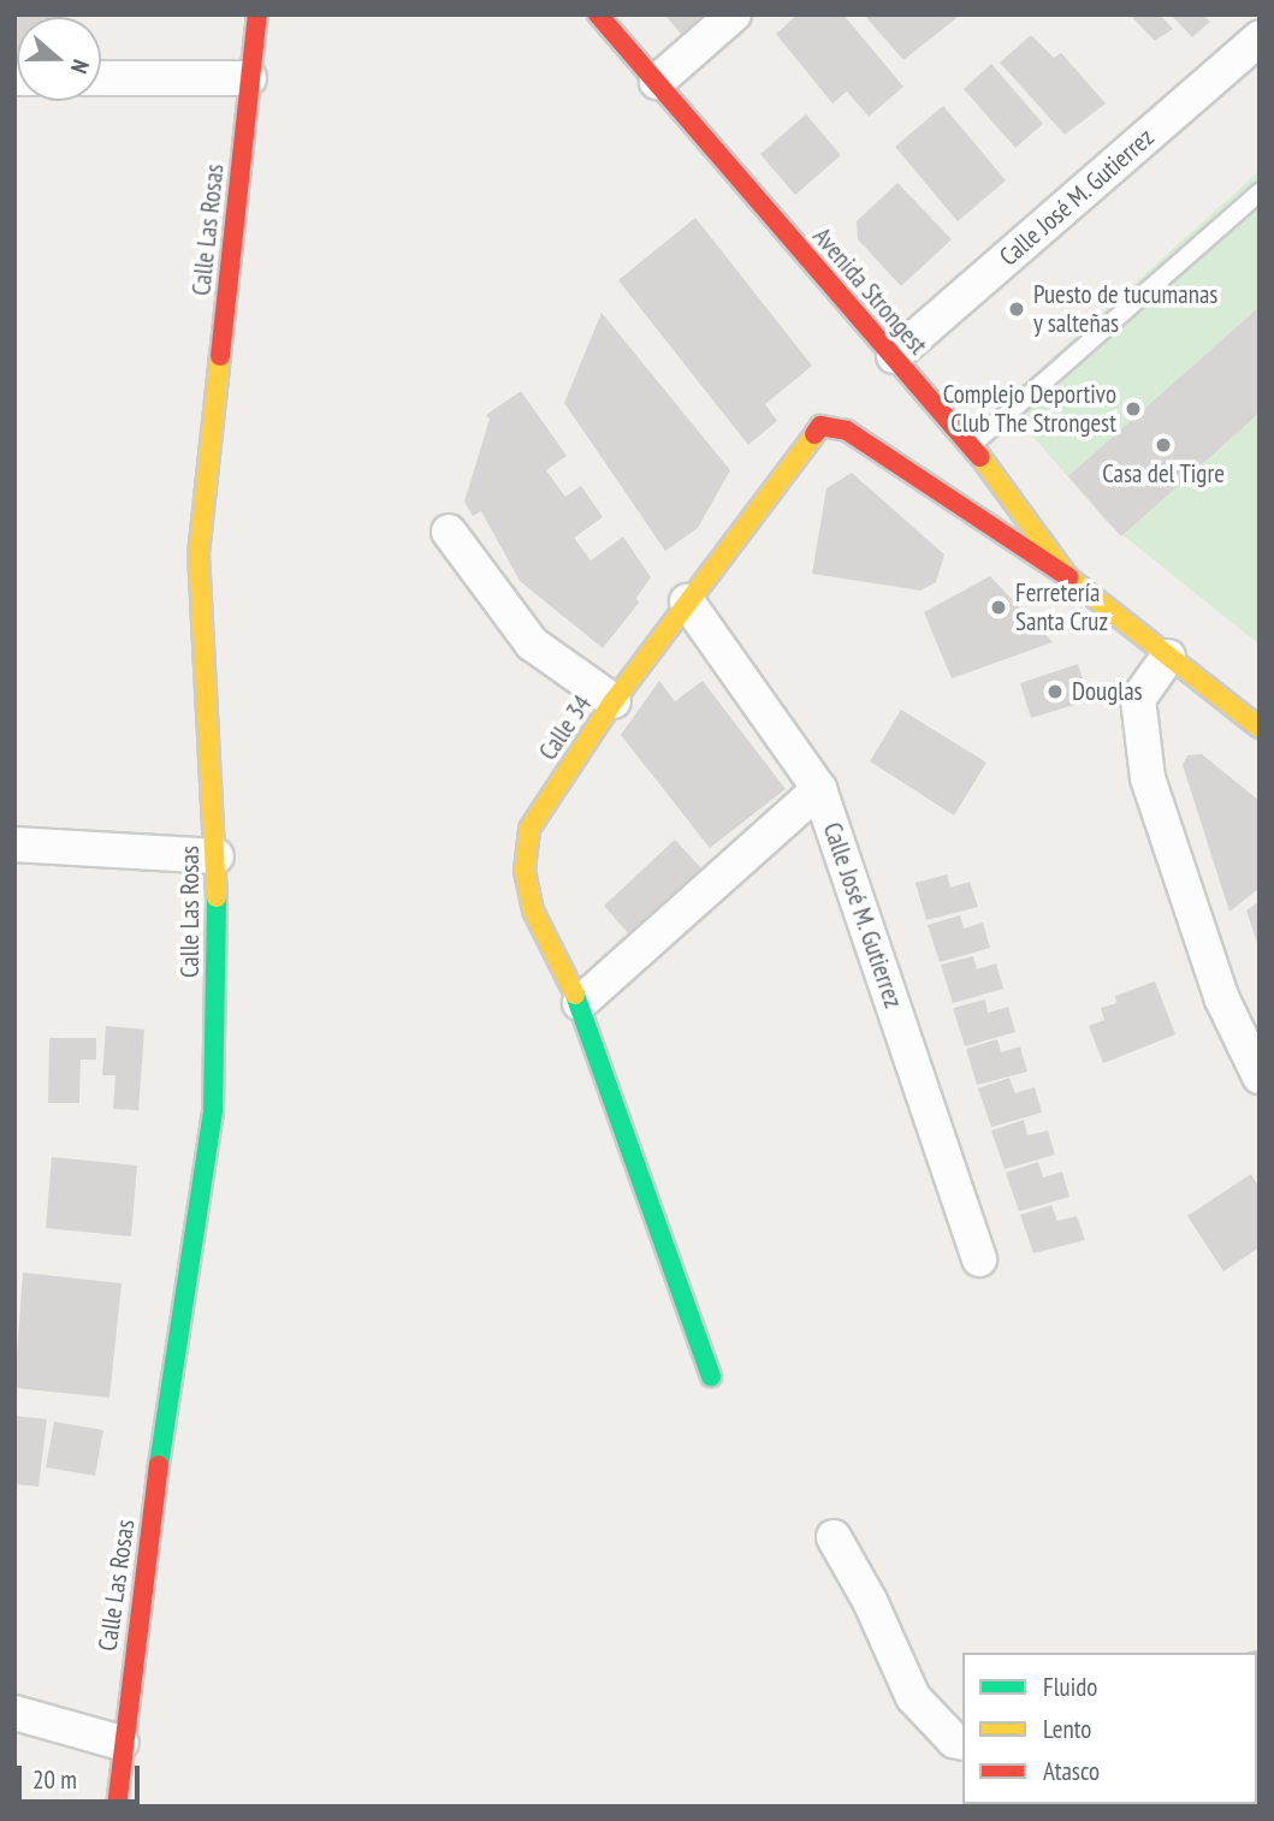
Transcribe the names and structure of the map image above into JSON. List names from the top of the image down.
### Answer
{
  "streets": {
    "street": [
      "Calle José M. Gutierrez",
      "Calle Las Rosas",
      "Avenida Strongest",
      "Calle 34"
    ]
  },
  "crossings": [
    ["Calle José M. Gutierrez", "Avenida Strongest"],
    ["Calle José M. Gutierrez", "Calle 34"],
    ["Avenida Strongest", "Calle 34"]
  ],
  "places": [
    "Puesto de tucumanas y salteñas",
    "Complejo Deportivo Club The Strongest",
    "Casa del Tigre",
    "Ferretería Santa Cruz",
    "Douglas"
  ],
  "legend": ["Fluido", "Lento", "Atasco"],
  "scale_bar": "20 m",
  "north": "right"
}
